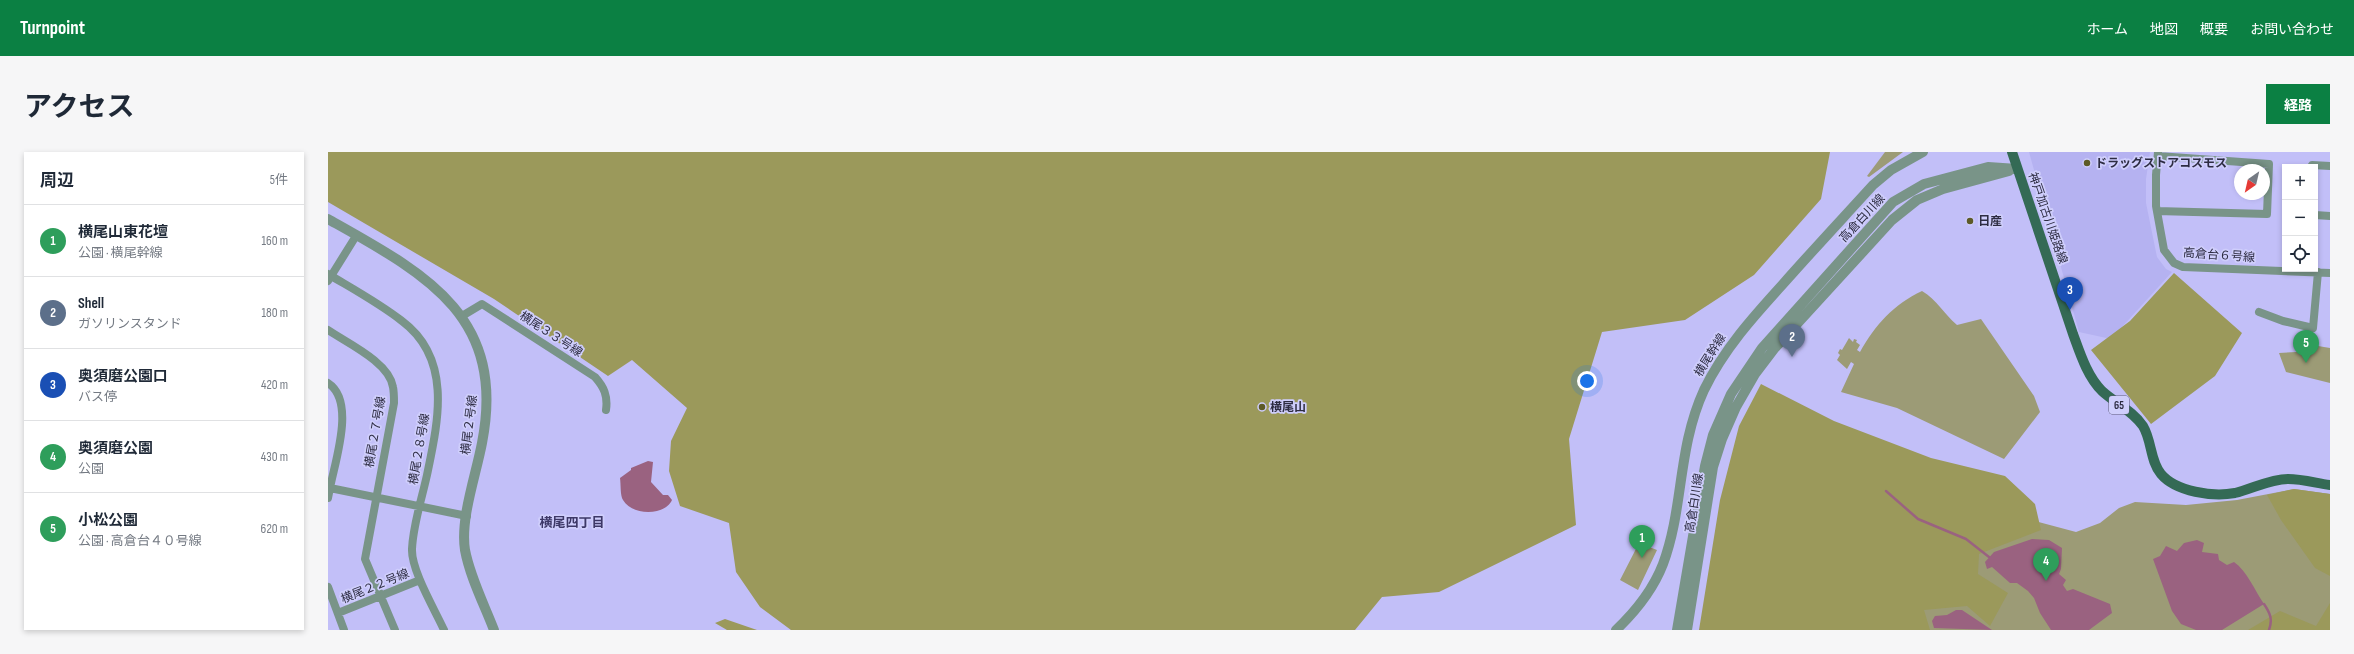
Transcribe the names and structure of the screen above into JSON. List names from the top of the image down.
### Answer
{
  "streets": {
    "main road": ["神戸加古川姫路線", "65"],
    "street": [
      "高倉白川線",
      "高倉台６号線",
      "横尾３３号線",
      "横尾幹線",
      "横尾２号線",
      "横尾２７号線",
      "横尾２８号線",
      "横尾２２号線"
    ]
  },
  "crossings": [
    ["高倉白川線", "神戸加古川姫路線"],
    ["横尾３３号線", "横尾２号線"],
    ["横尾２７号線", "横尾２２号線"],
    ["横尾２８号線", "横尾２２号線"]
  ],
  "districts": ["横尾四丁目"],
  "places": ["ドラッグストアコスモス", "日産", "横尾山"],
  "north": "bottom left",
  "page": {
    "header": "Turnpoint",
    "nav": [
      "ホーム",
      "地図",
      "概要",
      "お問い合わせ"
    ],
    "title": "アクセス",
    "buttons": "経路",
    "heading": ["周辺", "5件"],
    "map_buttons": ["+", "−"],
    "list": [
      {
        "mark": "1",
        "name": "横尾山東花壇",
        "note": "公園 · 横尾幹線",
        "value": "160 m"
      },
      {
        "mark": "2",
        "name": "Shell",
        "note": "ガソリンスタンド",
        "value": "180 m"
      },
      {
        "mark": "3",
        "name": "奥須磨公園口",
        "note": "バス停",
        "value": "420 m"
      },
      {
        "mark": "4",
        "name": "奥須磨公園",
        "note": "公園",
        "value": "430 m"
      },
      {
        "mark": "5",
        "name": "小松公園",
        "note": "公園 · 高倉台４０号線",
        "value": "620 m"
      }
    ],
    "pins": [
      "3",
      "2",
      "5",
      "1",
      "4"
    ]
  }
}
